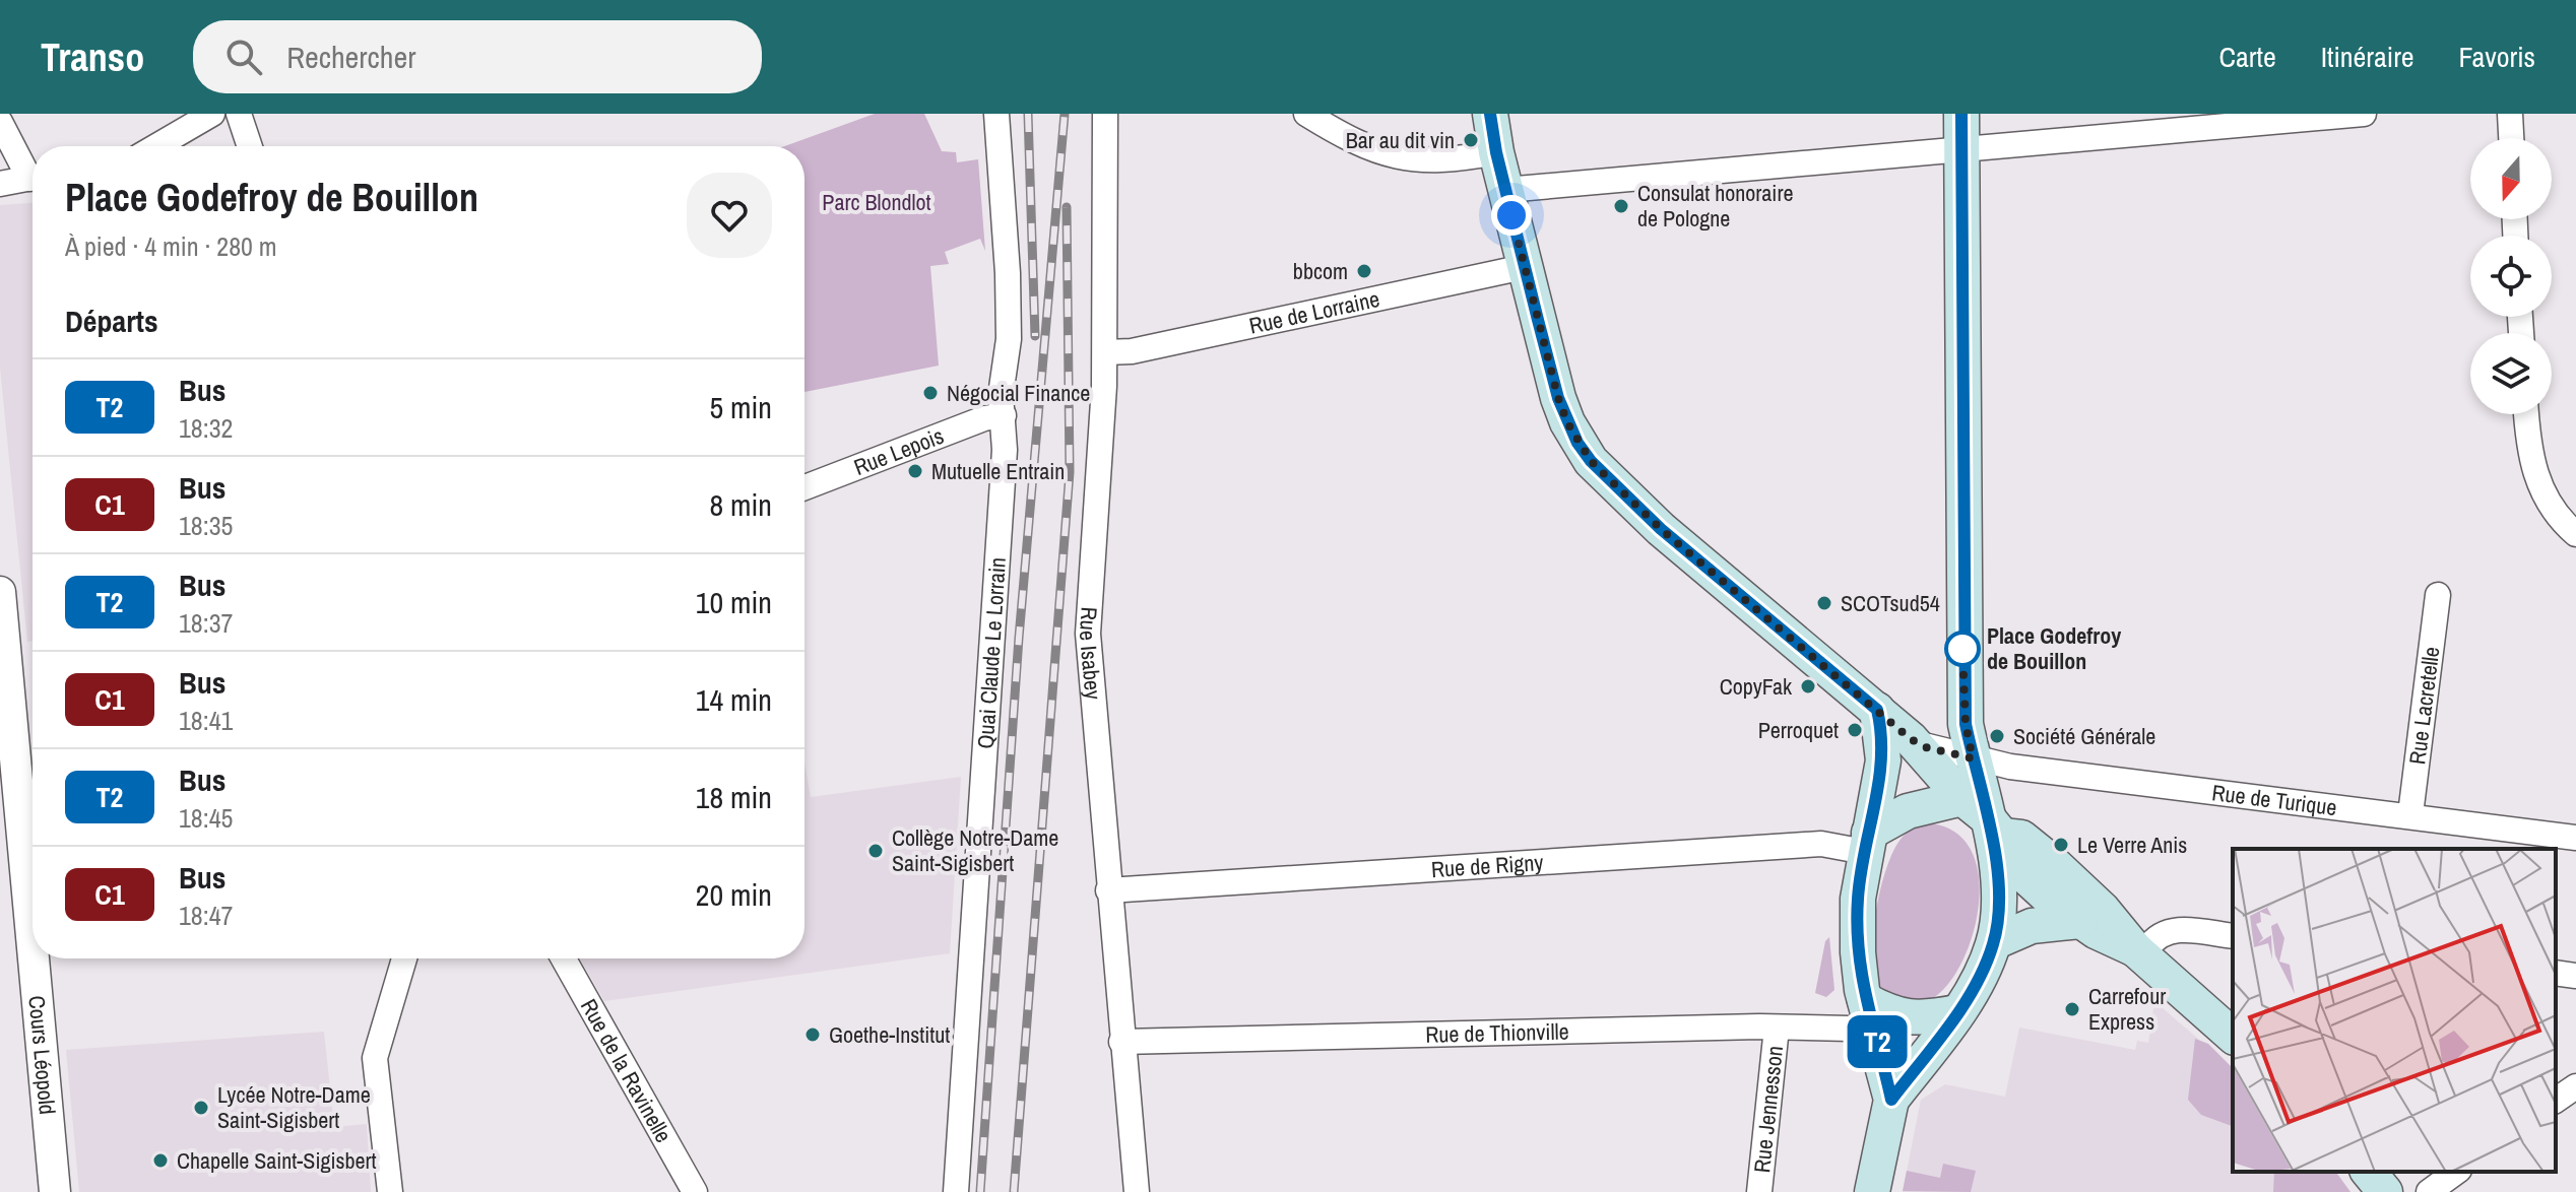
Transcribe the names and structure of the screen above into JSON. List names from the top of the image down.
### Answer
{
  "streets": {
    "street": [
      "Rue de Lorraine",
      "Rue Lepois",
      "Quai Claude Le Lorrain",
      "Rue Isabey",
      "Rue Lacretelle",
      "Rue de Turique",
      "Rue de Rigny",
      "Rue de Thionville",
      "Cours Léopold",
      "Rue de la Ravinelle",
      "Rue Jennesson"
    ]
  },
  "crossings": [
    ["Rue de Lorraine", "Rue Isabey"],
    ["Rue Lepois", "Quai Claude Le Lorrain"],
    ["Rue Isabey", "Rue de Rigny"],
    ["Rue Isabey", "Rue de Thionville"],
    ["Rue Lacretelle", "Rue de Turique"],
    ["Rue de Rigny", "Rue de Thionville"],
    ["Rue de Thionville", "Rue Jennesson"]
  ],
  "parks": ["Parc Blondlot"],
  "places": [
    "Bar au dit vin",
    "Consulat honoraire de Pologne",
    "bbcom",
    "Négocial Finance",
    "Mutuelle Entrain",
    "SCOTsud54",
    "Place Godefroy de Bouillon",
    "CopyFak",
    "Perroquet",
    "Société Générale",
    "Le Verre Anis",
    "Collège Notre-Dame Saint-Sigisbert",
    "Carrefour Express",
    "Goethe-Institut",
    "Lycée Notre-Dame Saint-Sigisbert",
    "Chapelle Saint-Sigisbert"
  ],
  "lines": ["bus line T2"],
  "north": "bottom",
  "page": {
    "header": "Transo",
    "search": "Rechercher",
    "nav": ["Carte", "Itinéraire", "Favoris"],
    "on_map": "T2",
    "heading": [
      ["Place Godefroy de Bouillon", "À pied · 4 min · 280 m"],
      "Départs"
    ],
    "list": [
      {
        "mark": "T2",
        "name": "Bus",
        "note": "18:32",
        "value": "5 min"
      },
      {
        "mark": "C1",
        "name": "Bus",
        "note": "18:35",
        "value": "8 min"
      },
      {
        "mark": "T2",
        "name": "Bus",
        "note": "18:37",
        "value": "10 min"
      },
      {
        "mark": "C1",
        "name": "Bus",
        "note": "18:41",
        "value": "14 min"
      },
      {
        "mark": "T2",
        "name": "Bus",
        "note": "18:45",
        "value": "18 min"
      },
      {
        "mark": "C1",
        "name": "Bus",
        "note": "18:47",
        "value": "20 min"
      }
    ]
  }
}
